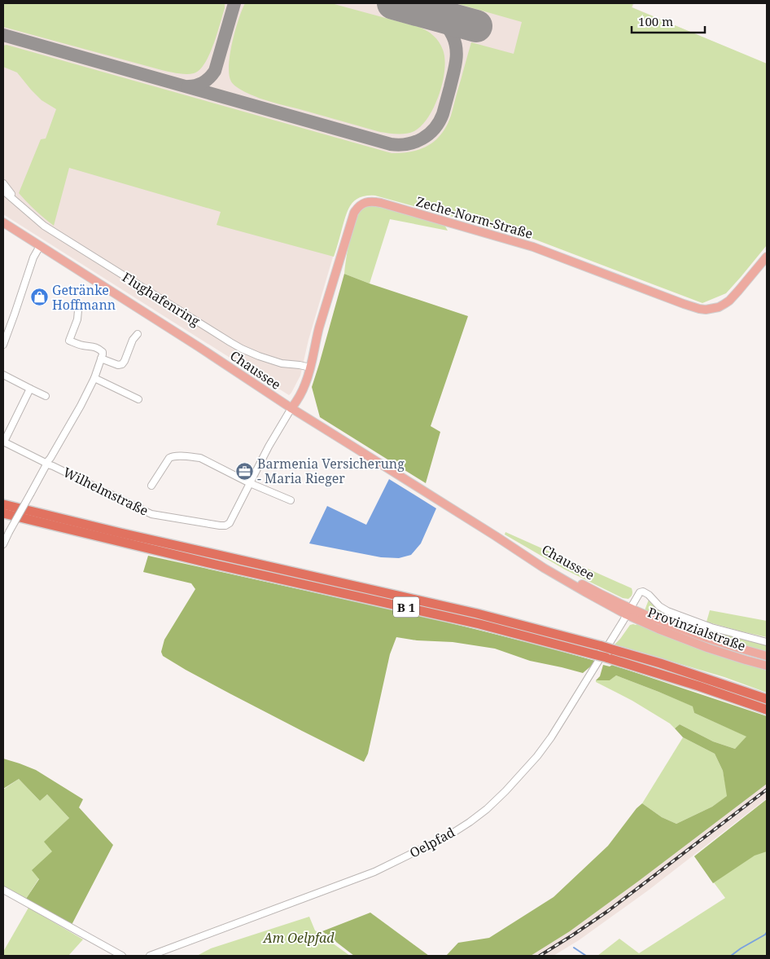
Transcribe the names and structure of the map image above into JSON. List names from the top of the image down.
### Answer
{
  "streets": {
    "highway": ["B 1"],
    "main road": ["Zeche-Norm-Straße", "Chaussee", "Provinzialstraße"],
    "street": ["Flughafenring", "Wilhelmstraße", "Oelpfad"]
  },
  "crossings": [
    ["Zeche-Norm-Straße", "Flughafenring"],
    ["Zeche-Norm-Straße", "Chaussee"],
    ["Zeche-Norm-Straße", "Wilhelmstraße"],
    ["Chaussee", "Wilhelmstraße"],
    ["Chaussee", "Provinzialstraße"],
    ["Chaussee", "Oelpfad"],
    ["Provinzialstraße", "Oelpfad"]
  ],
  "parks": ["Am Oelpfad"],
  "places": {
    "shop": ["Getränke Hoffmann"],
    "office": ["Barmenia Versicherung - Maria Rieger"]
  },
  "scale_bar": "100 m"
}
